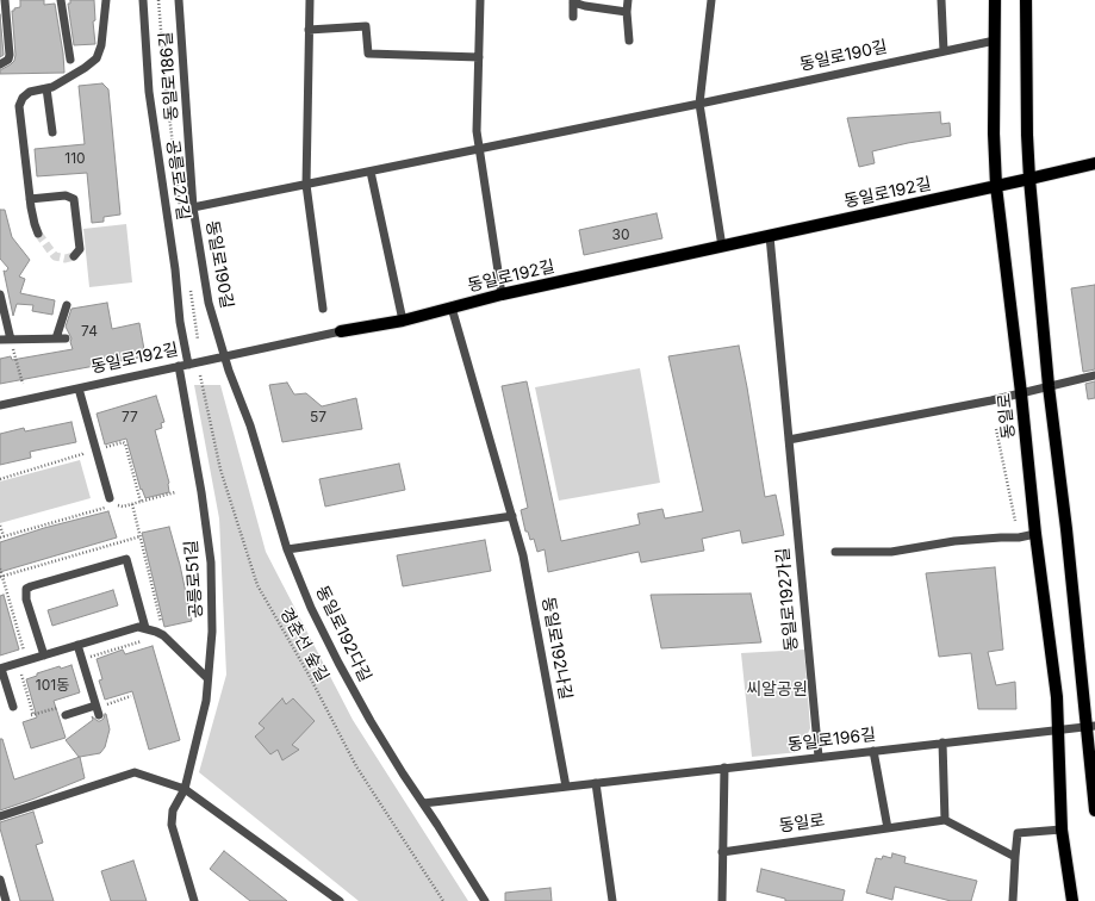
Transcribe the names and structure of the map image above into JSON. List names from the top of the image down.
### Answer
{
  "streets": {
    "main road": ["동일로192길", "동일로"],
    "street": [
      "동일로190길",
      "동일로186길",
      "공릉로27길",
      "공릉로51길",
      "동일로192가길",
      "동일로192다길",
      "동일로192나길",
      "동일로196길"
    ],
    "path": ["경춘선 숲길"]
  },
  "crossings": [
    ["동일로190길", "동일로186길"],
    ["동일로190길", "동일로192길"],
    ["동일로190길", "동일로"],
    ["동일로190길", "동일로192다길"],
    ["공릉로27길", "동일로192길"],
    ["동일로192길", "동일로"],
    ["동일로192길", "공릉로51길"],
    ["동일로192길", "동일로192가길"],
    ["동일로192길", "동일로192다길"],
    ["동일로192길", "동일로192나길"],
    ["동일로", "동일로196길"],
    ["동일로192가길", "동일로196길"],
    ["동일로192다길", "동일로196길"],
    ["동일로192나길", "동일로196길"]
  ],
  "parks": ["씨알공원"],
  "house_numbers": [
    "110",
    "30",
    "74",
    "77",
    "57",
    "101동"
  ]
}
